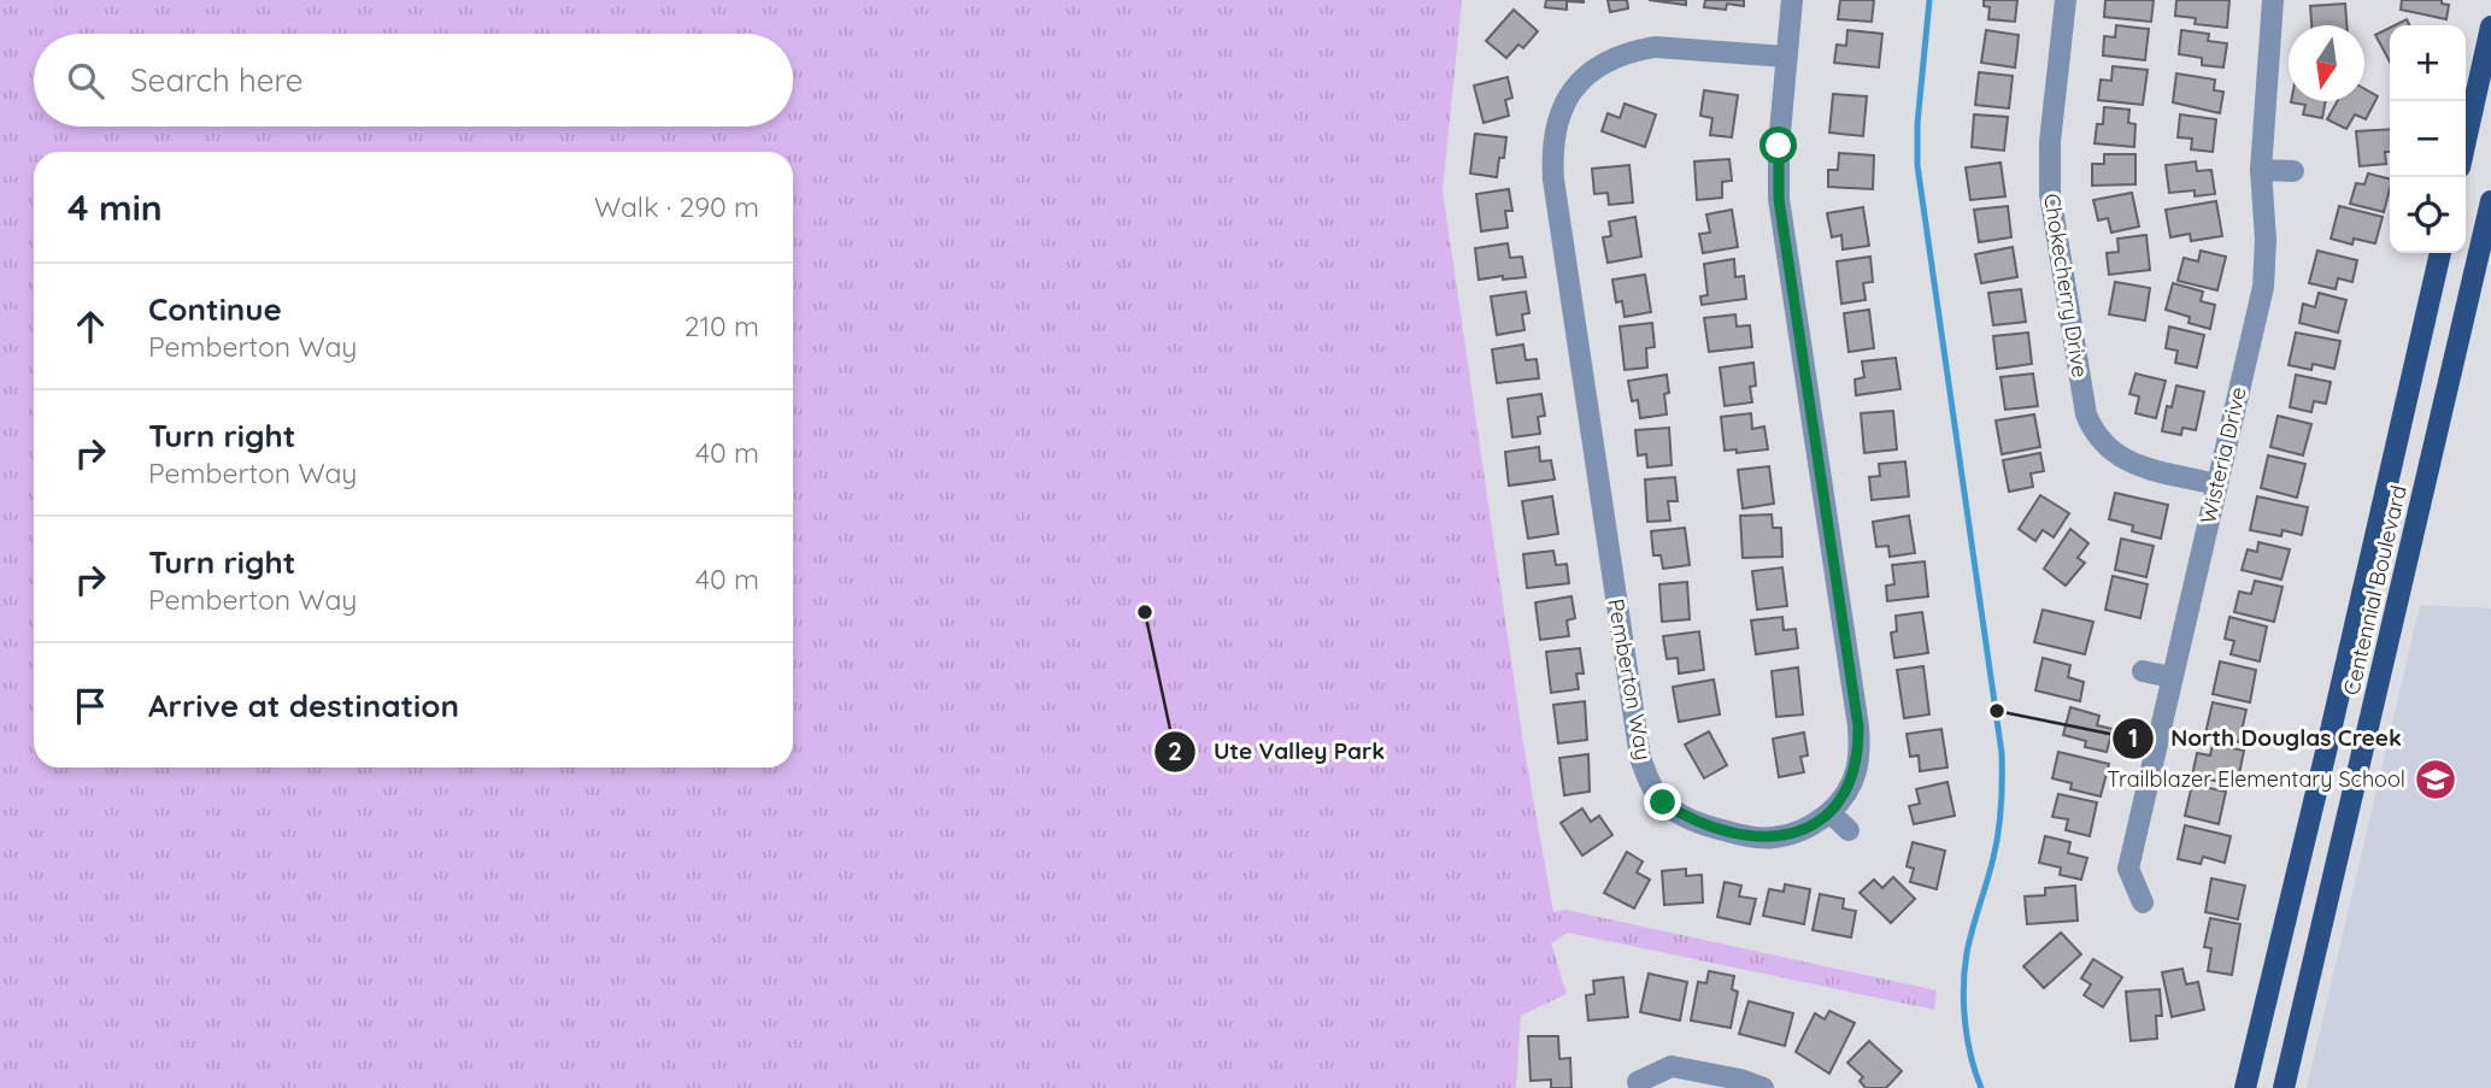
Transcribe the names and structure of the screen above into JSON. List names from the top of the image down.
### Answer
{
  "streets": {
    "main road": ["Centennial Boulevard"],
    "street": ["Chokecherry Drive", "Wisteria Drive", "Pemberton Way"]
  },
  "crossings": [
    ["Chokecherry Drive", "Wisteria Drive"]
  ],
  "places": {
    "other": ["Ute Valley Park", "North Douglas Creek"],
    "school or university": ["Trailblazer Elementary School"]
  },
  "north": "bottom",
  "page": {
    "map_buttons": ["+", "−"],
    "search": "Search here",
    "heading": ["4 min", "Walk · 290 m"],
    "list": [
      ["Continue", "Pemberton Way", "210 m"],
      ["Turn right", "Pemberton Way", "40 m"],
      ["Turn right", "Pemberton Way", "40 m"],
      "Arrive at destination"
    ]
  }
}
